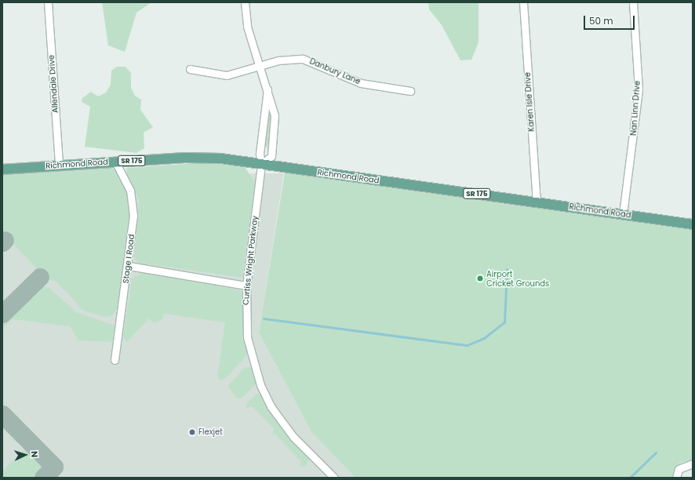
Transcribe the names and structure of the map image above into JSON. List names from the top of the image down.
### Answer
{
  "streets": {
    "main road": ["SR 175", "Richmond Road"],
    "street": [
      "Danbury Lane",
      "Allendale Drive",
      "Karen Isle Drive",
      "Nan Linn Drive",
      "Stage I Road",
      "Curtiss Wright Parkway"
    ]
  },
  "crossings": [
    ["Allendale Drive", "Richmond Road"],
    ["Karen Isle Drive", "Richmond Road"],
    ["Nan Linn Drive", "Richmond Road"],
    ["Richmond Road", "Stage I Road"],
    ["Richmond Road", "Curtiss Wright Parkway"]
  ],
  "places": ["Airport Cricket Grounds", "Flexjet"],
  "scale_bar": "50 m",
  "north": "right"
}
